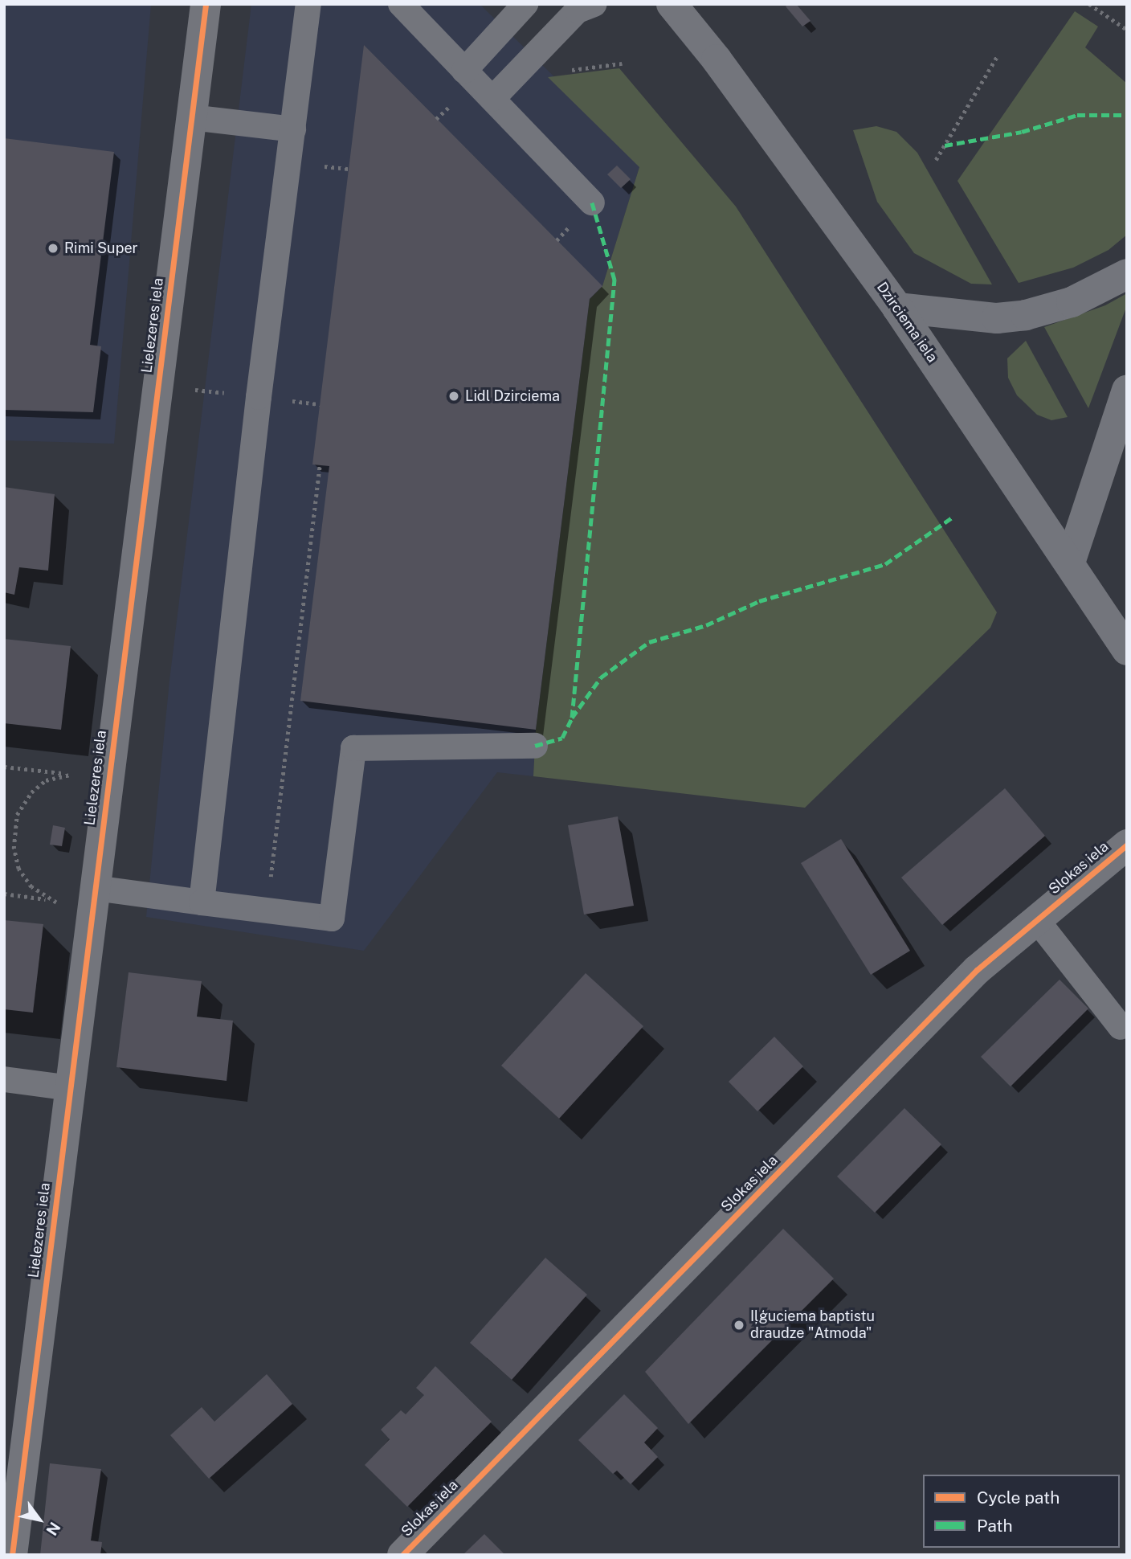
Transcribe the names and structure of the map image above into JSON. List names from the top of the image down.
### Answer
{
  "streets": {
    "street": ["Dzirciema iela", "Lielezeres iela", "Slokas iela"]
  },
  "places": ["Rimi Super", "Lidl Dzirciema", "Iļģuciema baptistu draudze \"Atmoda\""],
  "legend": ["Cycle path", "Path"],
  "north": "bottom right"
}
